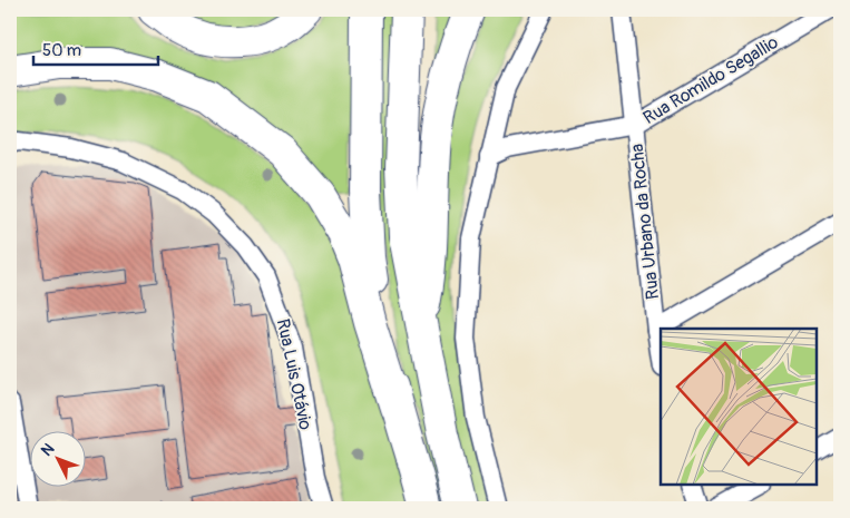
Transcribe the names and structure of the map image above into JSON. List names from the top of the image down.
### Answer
{
  "streets": {
    "street": ["Rua Romildo Segallio", "Rua Urbano da Rocha", "Rua Luis Otávio"]
  },
  "crossings": [
    ["Rua Romildo Segallio", "Rua Urbano da Rocha"]
  ],
  "scale_bar": "50 m",
  "north": "top left"
}
